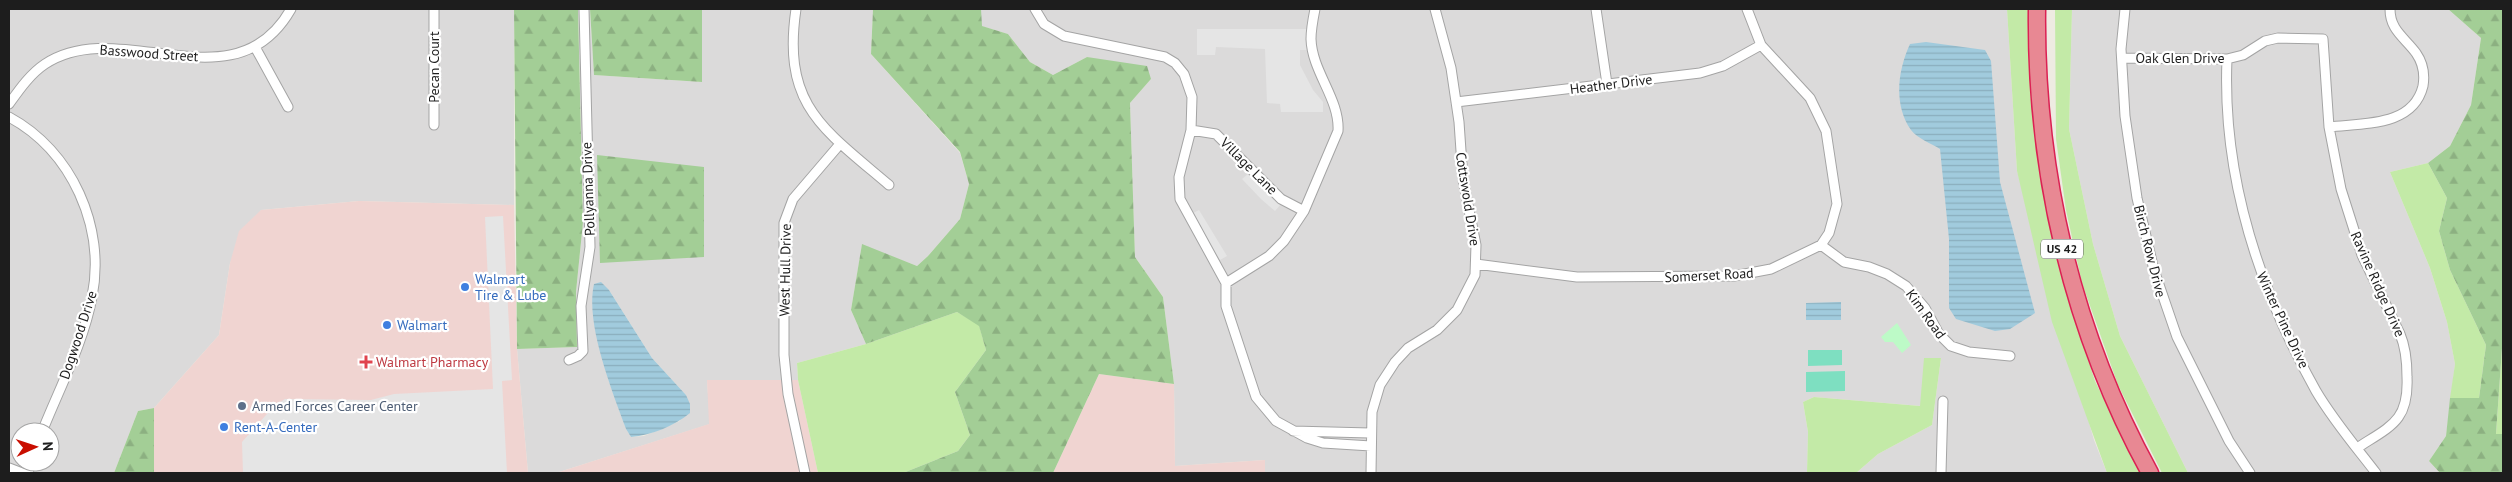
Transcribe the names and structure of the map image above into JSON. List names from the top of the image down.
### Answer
{
  "streets": {
    "highway": ["US 42"],
    "street": [
      "Basswood Street",
      "Oak Glen Drive",
      "Pecan Court",
      "Heather Drive",
      "Village Lane",
      "Pollyanna Drive",
      "Cottswold Drive",
      "Birch Row Drive",
      "West Hull Drive",
      "Somerset Road",
      "Ravine Ridge Drive",
      "Kim Road",
      "Winter Pine Drive",
      "Dogwood Drive"
    ]
  },
  "crossings": [
    ["Oak Glen Drive", "Birch Row Drive"],
    ["Oak Glen Drive", "Ravine Ridge Drive"],
    ["Oak Glen Drive", "Winter Pine Drive"],
    ["Heather Drive", "Cottswold Drive"],
    ["Cottswold Drive", "Somerset Road"],
    ["Somerset Road", "Kim Road"],
    ["Ravine Ridge Drive", "Winter Pine Drive"]
  ],
  "places": {
    "other": [
      "Walmart Tire & Lube",
      "Walmart",
      "Armed Forces Career Center",
      "Rent-A-Center"
    ],
    "health": ["Walmart Pharmacy"]
  },
  "north": "right"
}
